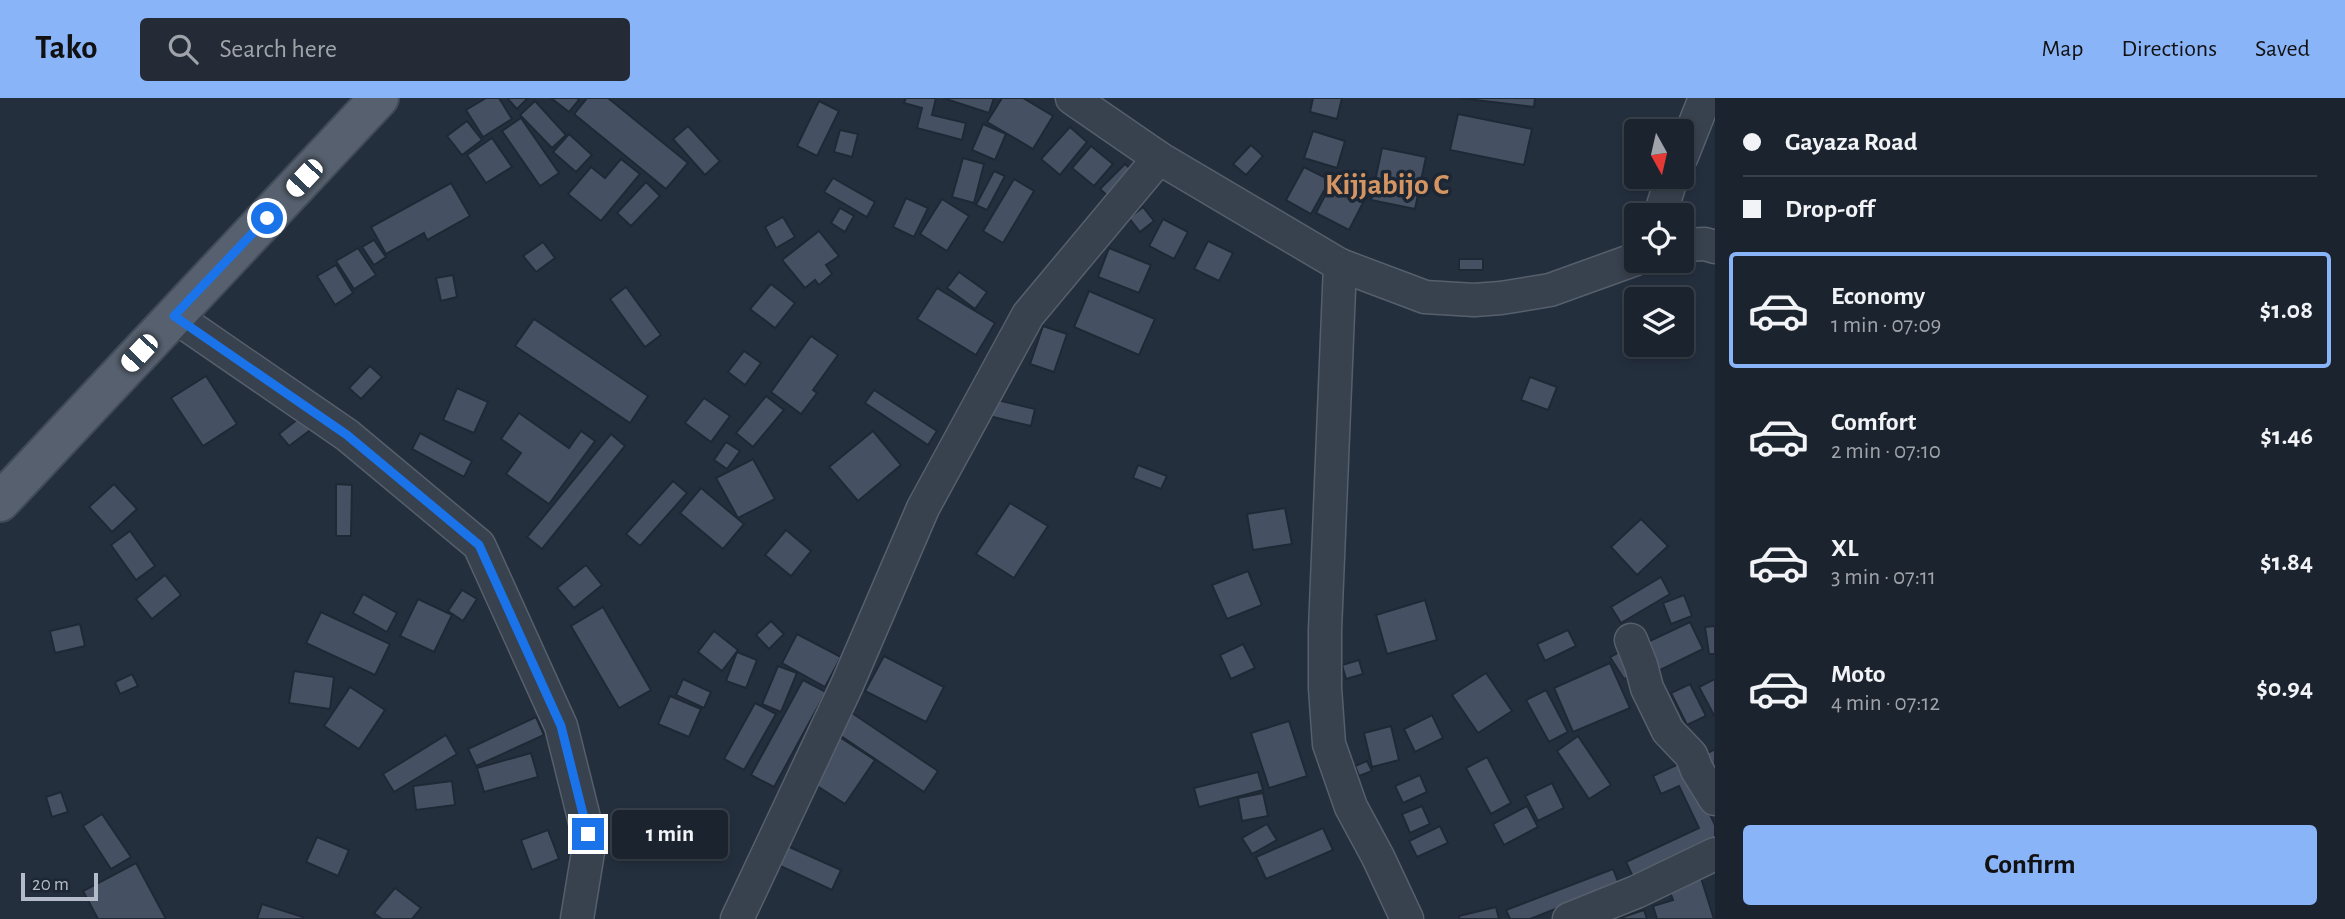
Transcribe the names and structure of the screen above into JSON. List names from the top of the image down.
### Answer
{
  "districts": ["Kijjabijo C"],
  "scale_bar": "20 m",
  "north": "bottom",
  "page": {
    "header": "Tako",
    "search": "Search here",
    "nav": ["Map", "Directions", "Saved"],
    "banner": ["Gayaza Road", "Drop-off"],
    "list": [
      {
        "name": "Economy",
        "note": "1 min · 07:09",
        "value": "$1.08"
      },
      {
        "name": "Comfort",
        "note": "2 min · 07:10",
        "value": "$1.46"
      },
      {
        "name": "XL",
        "note": "3 min · 07:11",
        "value": "$1.84"
      },
      {
        "name": "Moto",
        "note": "4 min · 07:12",
        "value": "$0.94"
      }
    ],
    "bubble": "1 min",
    "buttons": "Confirm",
    "scale": "20 m"
  }
}
